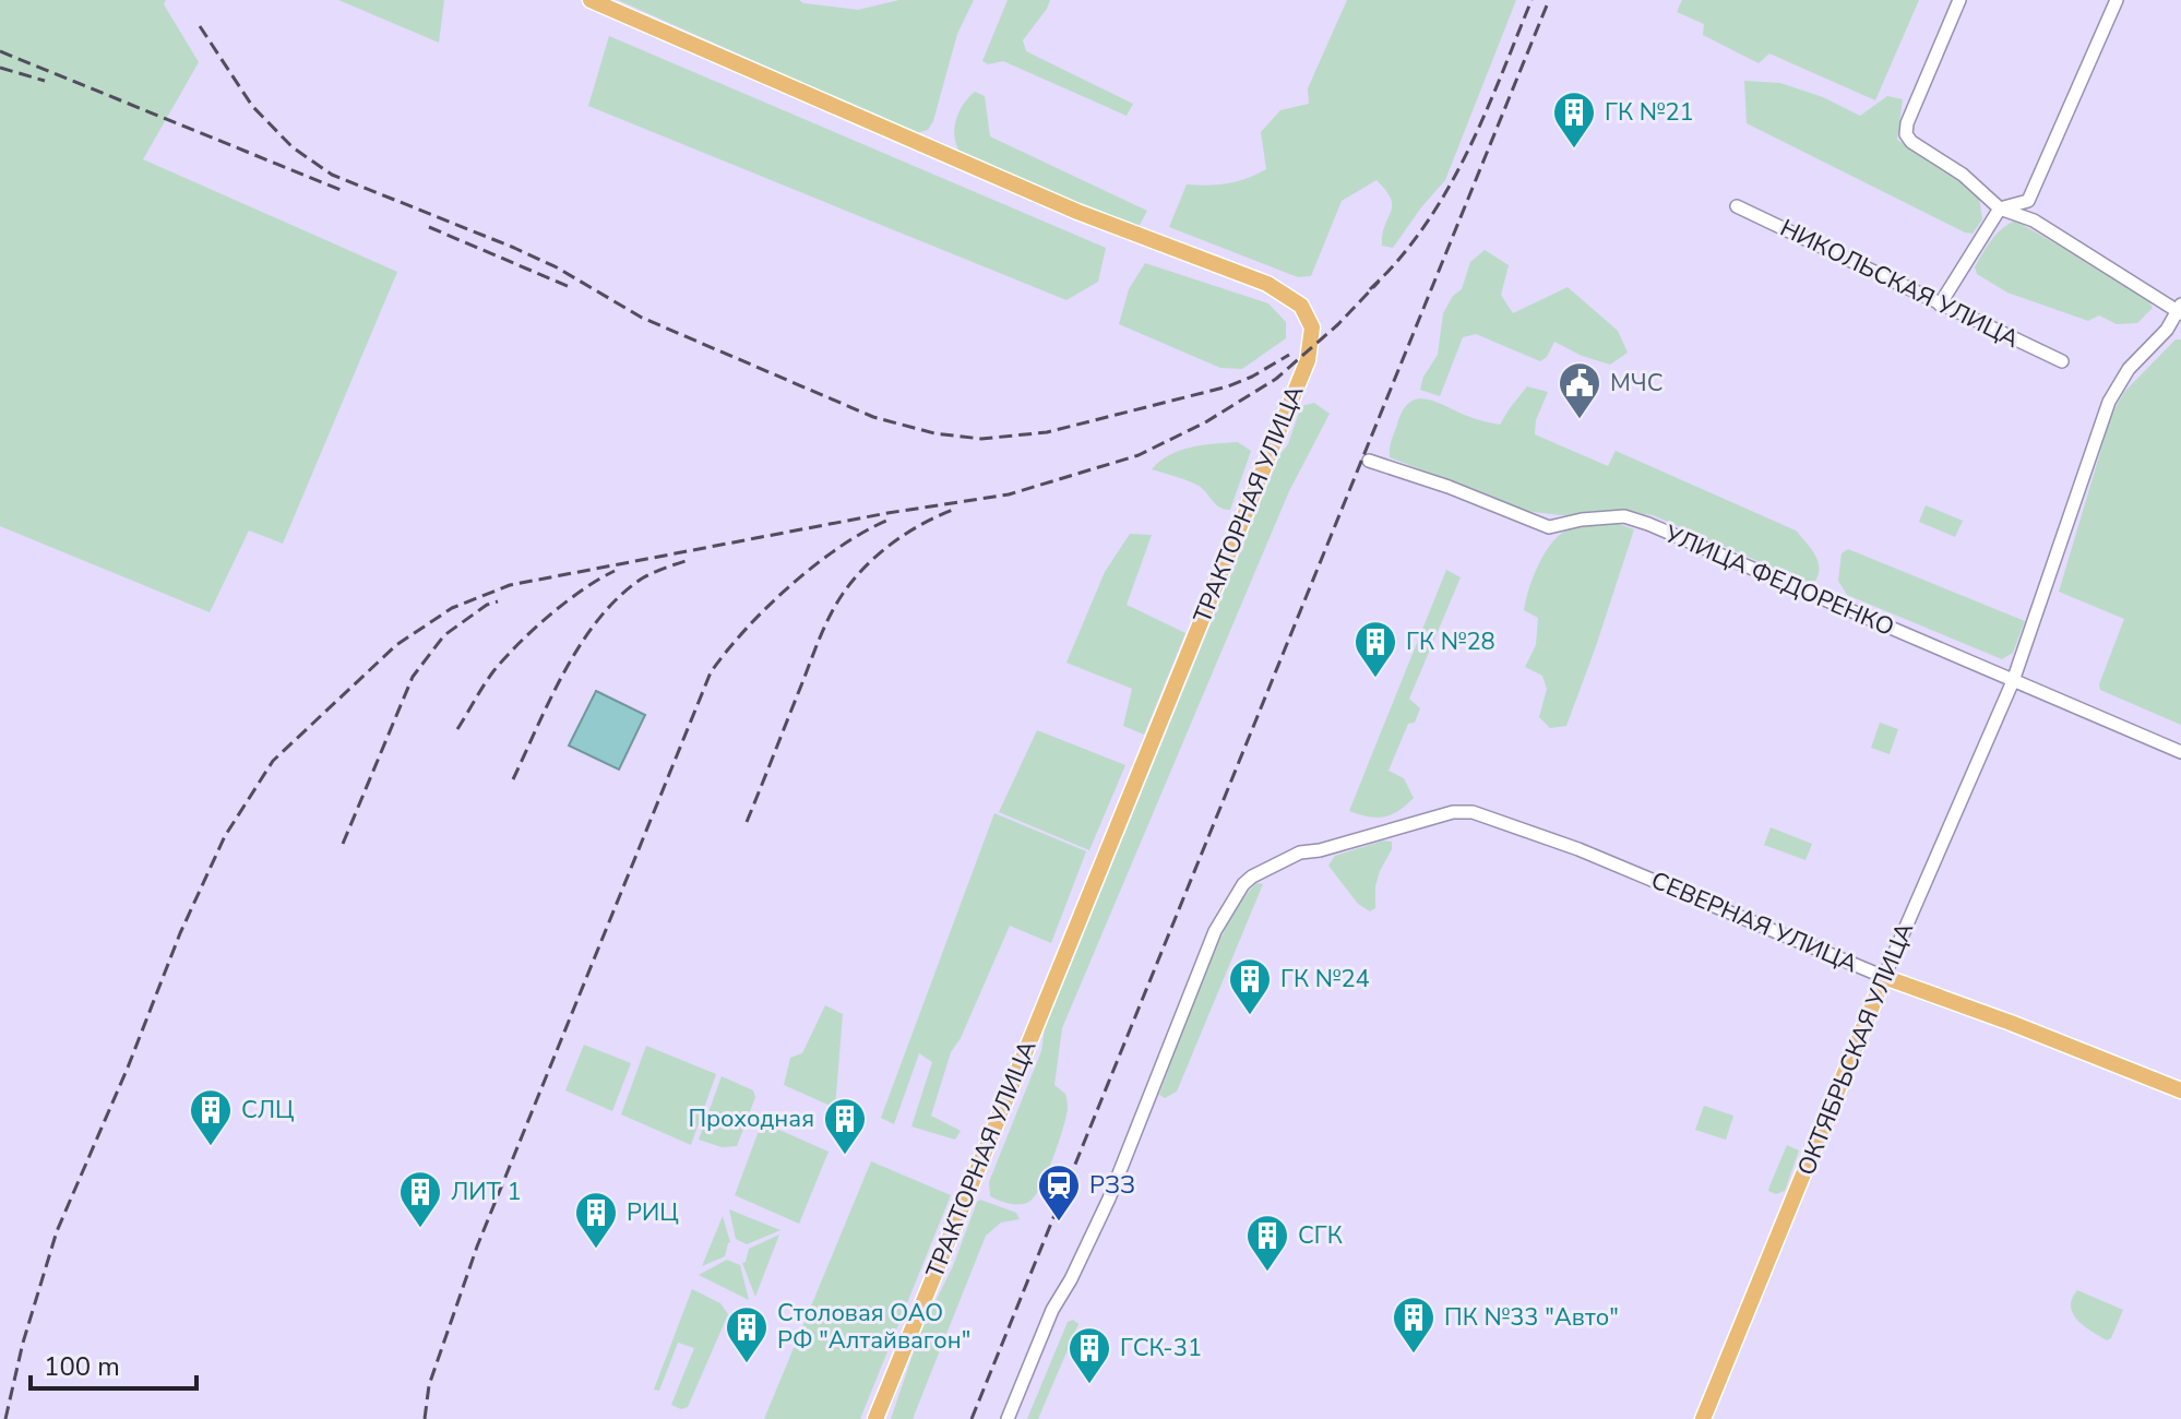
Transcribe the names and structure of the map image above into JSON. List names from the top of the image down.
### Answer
{
  "streets": {
    "main road": ["ТРАКТОРНАЯ УЛИЦА", "СЕВЕРНАЯ УЛИЦА", "ОКТЯБРЬСКАЯ УЛИЦА"],
    "street": ["НИКОЛЬСКАЯ УЛИЦА", "УЛИЦА ФЕДОРЕНКО"]
  },
  "crossings": [
    ["УЛИЦА ФЕДОРЕНКО", "ОКТЯБРЬСКАЯ УЛИЦА"],
    ["СЕВЕРНАЯ УЛИЦА", "ОКТЯБРЬСКАЯ УЛИЦА"]
  ],
  "places": {
    "building": [
      "ГК №21",
      "ГК №28",
      "ГК №24",
      "СЛЦ",
      "Проходная",
      "ЛИТ 1",
      "РИЦ",
      "СГК",
      "ПК №33 \"Авто\"",
      "Столовая ОАО РФ \"Алтайвагон\"",
      "ГСК-31"
    ],
    "public building": ["МЧС"],
    "station": ["РЗЗ"]
  },
  "scale_bar": "100 m"
}
